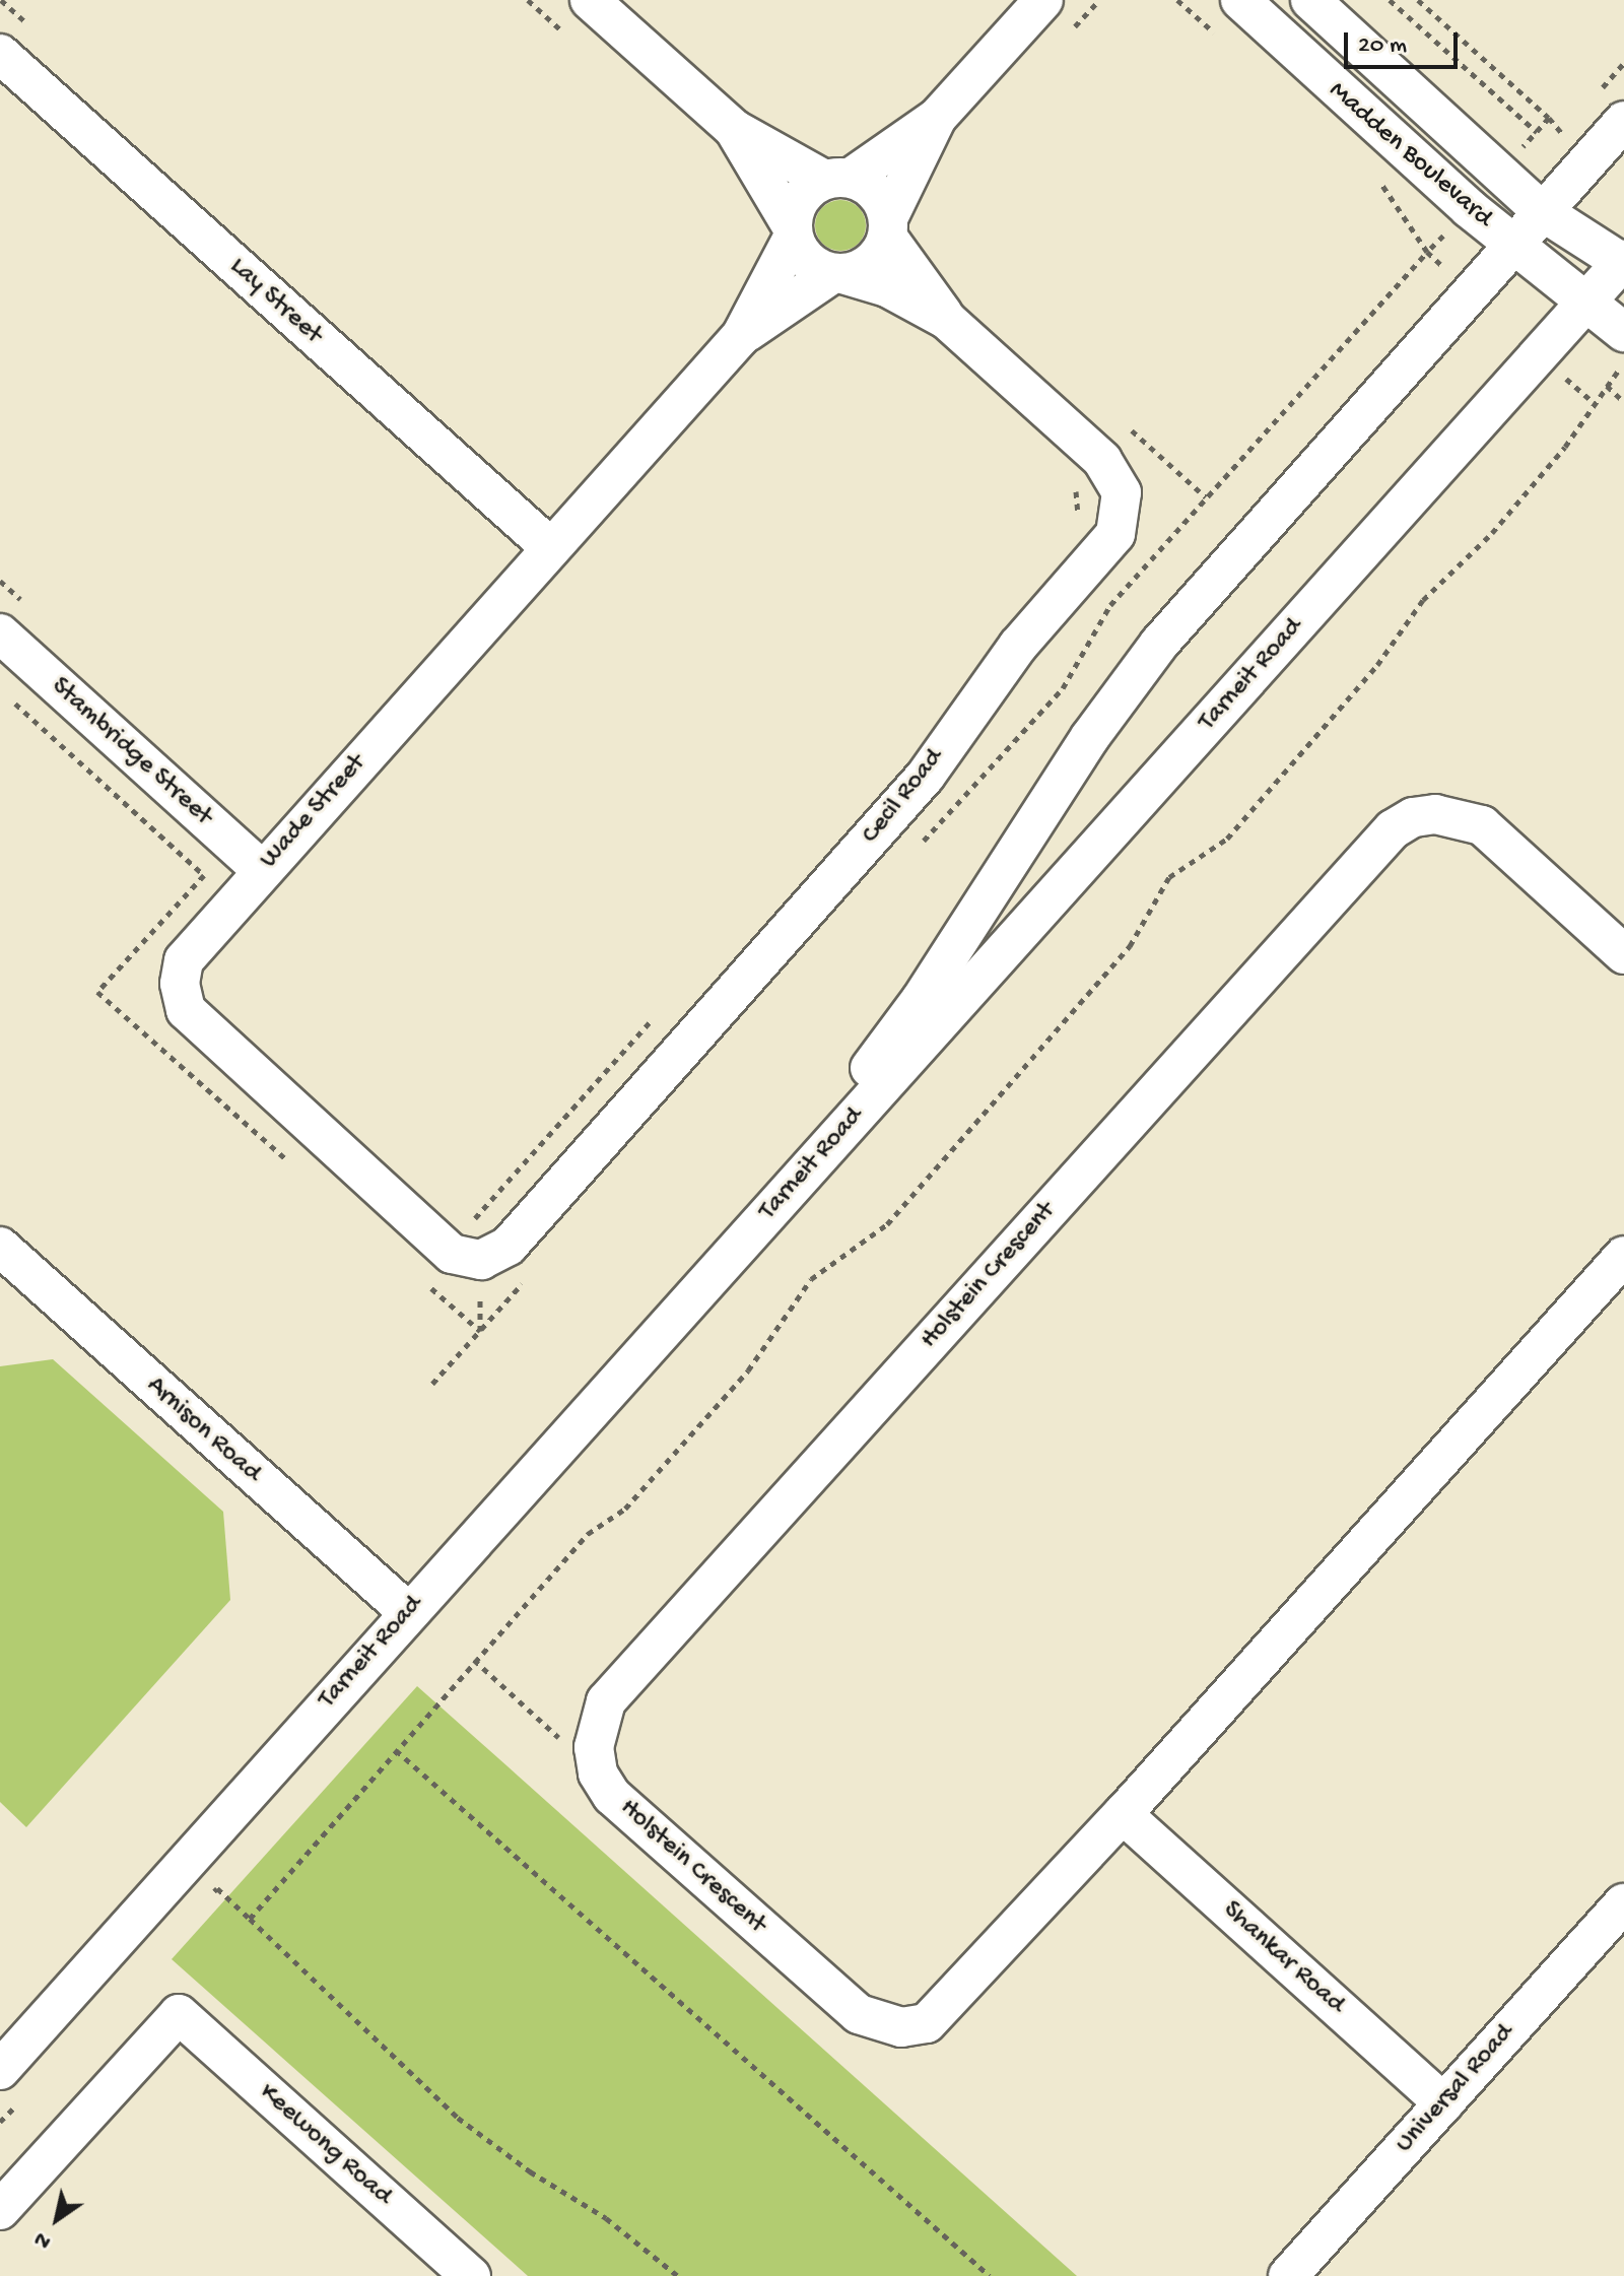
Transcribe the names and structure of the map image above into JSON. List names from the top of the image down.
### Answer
{
  "streets": {
    "street": [
      "Madden Boulevard",
      "Lay Street",
      "Tarneit Road",
      "Stambridge Street",
      "Cecil Road",
      "Wade Street",
      "Holstein Crescent",
      "Arnison Road",
      "Shankar Road",
      "Universal Road",
      "Keewong Road"
    ]
  },
  "crossings": [
    ["Madden Boulevard", "Tarneit Road"],
    ["Lay Street", "Wade Street"],
    ["Tarneit Road", "Arnison Road"],
    ["Stambridge Street", "Wade Street"],
    ["Cecil Road", "Wade Street"],
    ["Holstein Crescent", "Shankar Road"],
    ["Shankar Road", "Universal Road"]
  ],
  "scale_bar": "20 m",
  "north": "bottom left"
}
